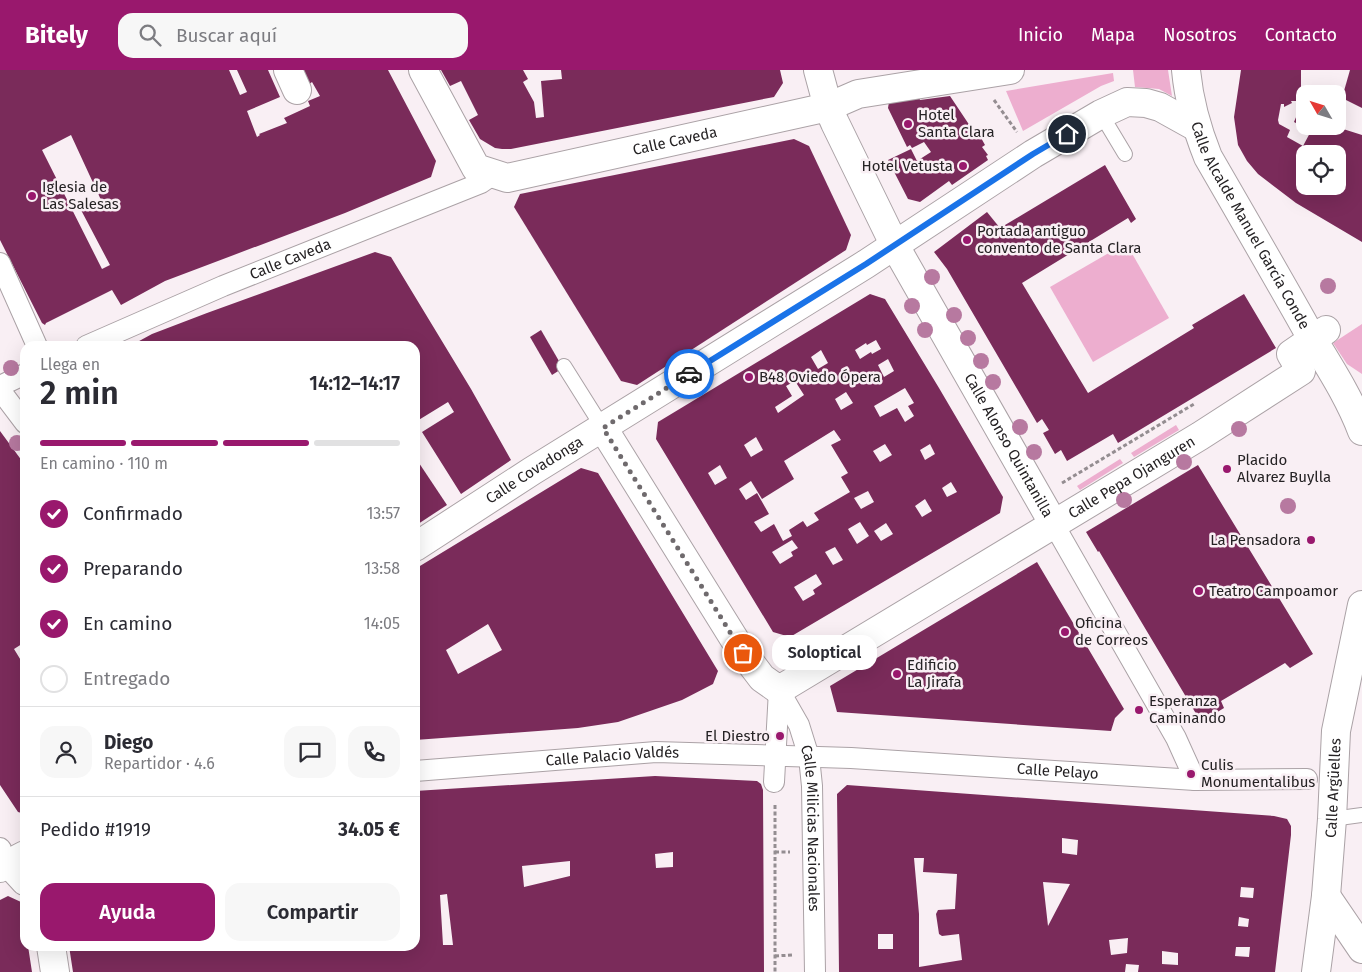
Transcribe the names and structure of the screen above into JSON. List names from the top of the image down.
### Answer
{
  "streets": {
    "street": [
      "Calle Caveda",
      "Calle Alcalde Manuel García Conde",
      "Calle Alonso Quintanilla",
      "Calle Covadonga",
      "Calle Pepa Ojanguren",
      "Calle Palacio Valdés",
      "Calle Pelayo",
      "Calle Argüelles",
      "Calle Milicias Nacionales"
    ]
  },
  "crossings": [
    ["Calle Caveda", "Calle Alonso Quintanilla"],
    ["Calle Alcalde Manuel García Conde", "Calle Covadonga"],
    ["Calle Alcalde Manuel García Conde", "Calle Pepa Ojanguren"],
    ["Calle Alonso Quintanilla", "Calle Covadonga"],
    ["Calle Alonso Quintanilla", "Calle Pepa Ojanguren"],
    ["Calle Alonso Quintanilla", "Calle Pelayo"],
    ["Calle Pepa Ojanguren", "Calle Milicias Nacionales"],
    ["Calle Palacio Valdés", "Calle Pelayo"],
    ["Calle Palacio Valdés", "Calle Milicias Nacionales"],
    ["Calle Pelayo", "Calle Milicias Nacionales"]
  ],
  "places": [
    "Hotel Santa Clara",
    "Hotel Vetusta",
    "Iglesia de Las Salesas",
    "Portada antiguo convento de Santa Clara",
    "B48 Oviedo Ópera",
    "Placido Alvarez Buylla",
    "La Pensadora",
    "Teatro Campoamor",
    "Oficina de Correos",
    "Soloptical",
    "Edificio La Jirafa",
    "Esperanza Caminando",
    "El Diestro",
    "Culis Monumentalibus"
  ],
  "north": "top left",
  "page": {
    "header": "Bitely",
    "search": "Buscar aquí",
    "nav": [
      "Inicio",
      "Mapa",
      "Nosotros",
      "Contacto"
    ],
    "heading": ["2 min", "Llega en", "14:12–14:17"],
    "panel": [
      "Diego",
      "Repartidor · 4.6",
      "Pedido #1919",
      "34.05 €"
    ],
    "bar": "En camino · 110 m",
    "list": [
      ["Confirmado", "13:57"],
      ["Preparando", "13:58"],
      ["En camino", "14:05"],
      "Entregado"
    ],
    "bubble": "Soloptical",
    "buttons": ["Ayuda", "Compartir"]
  }
}
